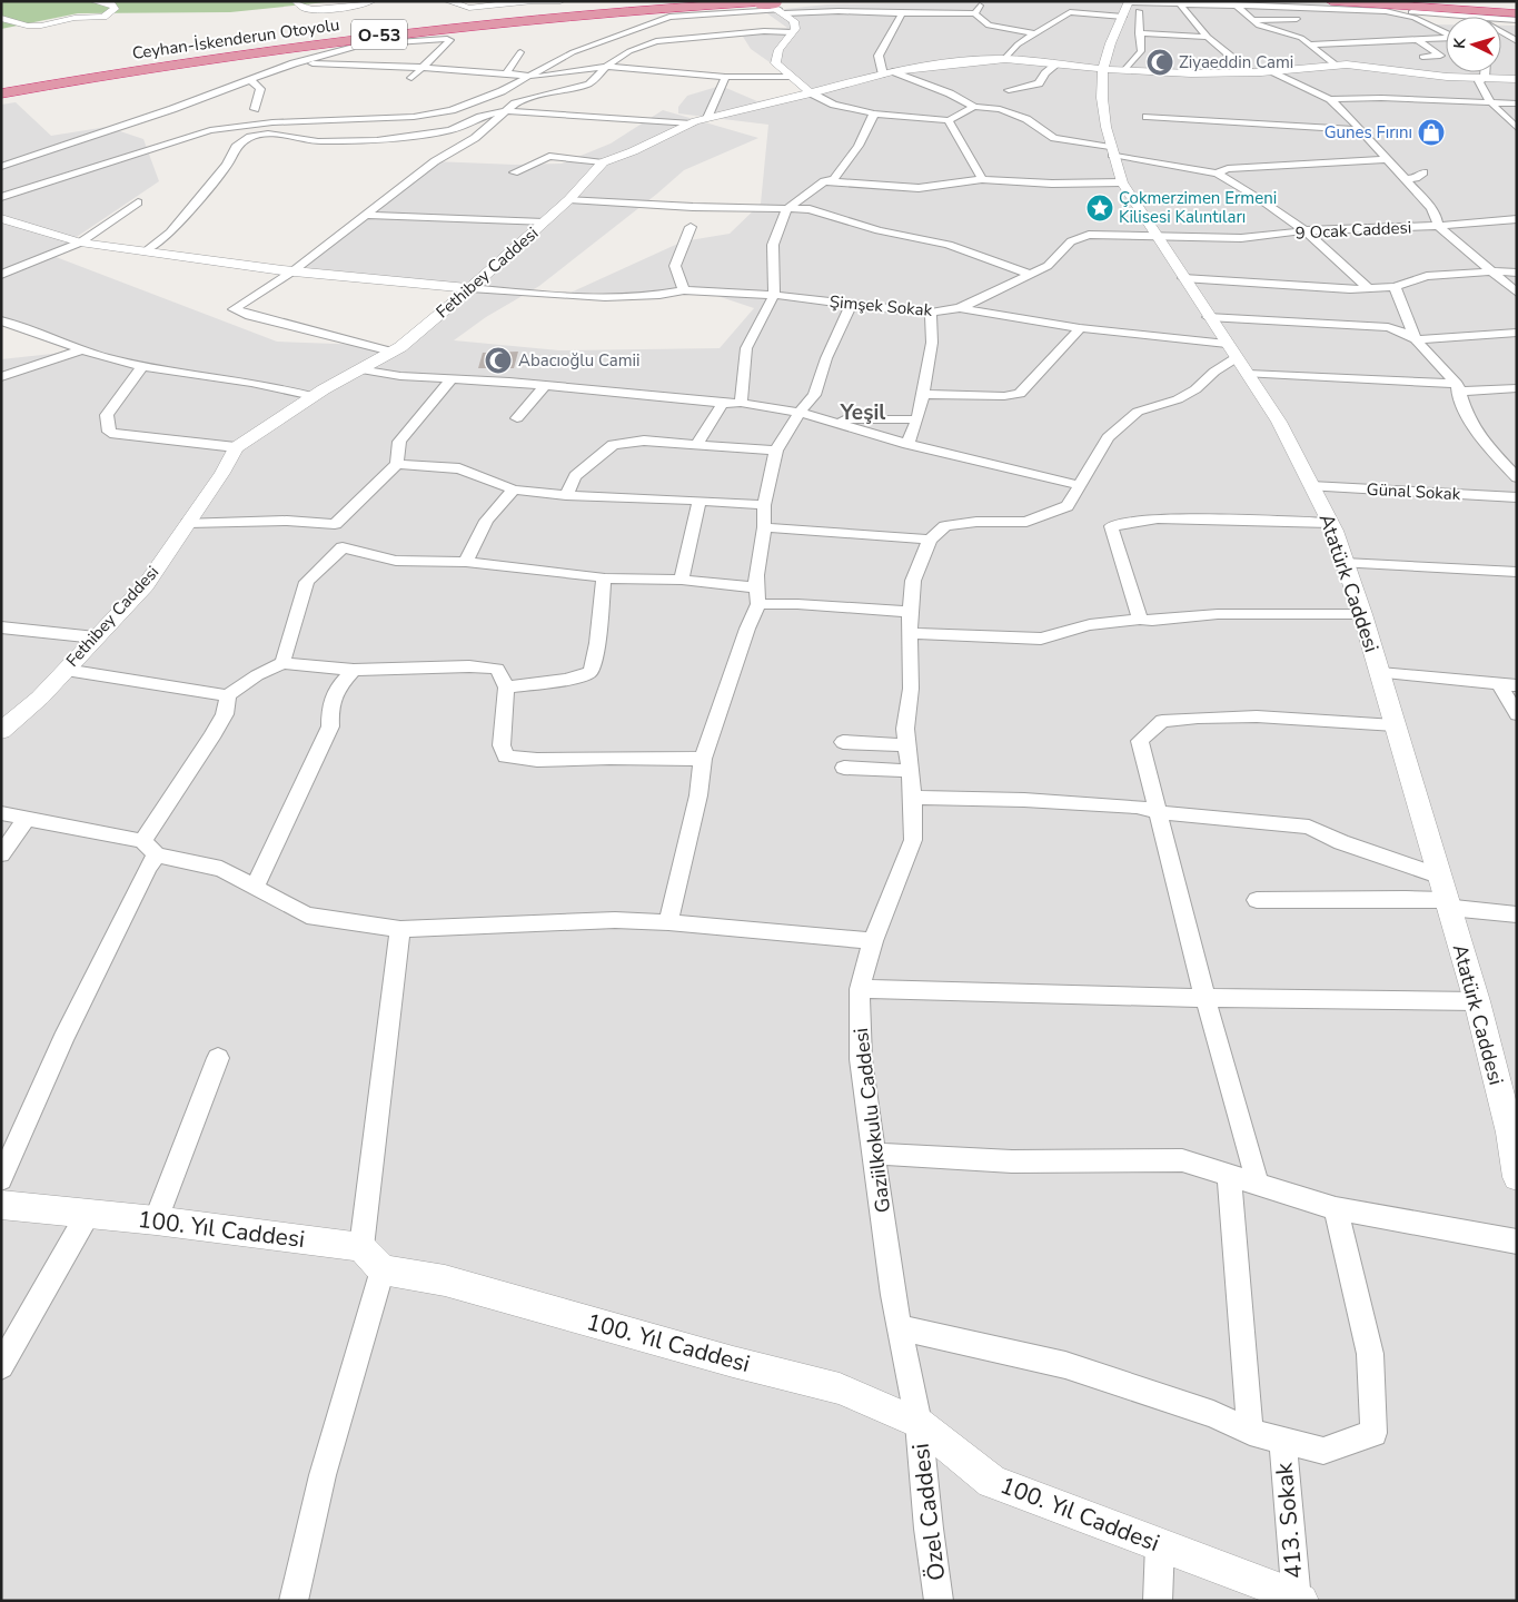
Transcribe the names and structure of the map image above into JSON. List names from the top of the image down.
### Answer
{
  "streets": {
    "highway": ["O-53", "Ceyhan-İskenderun Otoyolu"],
    "street": [
      "9 Ocak Caddesi",
      "Fethibey Caddesi",
      "Şimşek Sokak",
      "Günal Sokak",
      "Atatürk Caddesi",
      "Gaziilkokulu Caddesi",
      "100. Yıl Caddesi",
      "Özel Caddesi",
      "413. Sokak"
    ]
  },
  "crossings": [
    ["9 Ocak Caddesi", "Şimşek Sokak"],
    ["9 Ocak Caddesi", "Atatürk Caddesi"],
    ["Fethibey Caddesi", "Şimşek Sokak"],
    ["Fethibey Caddesi", "Atatürk Caddesi"],
    ["Şimşek Sokak", "Atatürk Caddesi"],
    ["Günal Sokak", "Atatürk Caddesi"],
    ["Gaziilkokulu Caddesi", "100. Yıl Caddesi"],
    ["Gaziilkokulu Caddesi", "Özel Caddesi"],
    ["100. Yıl Caddesi", "Özel Caddesi"],
    ["100. Yıl Caddesi", "413. Sokak"]
  ],
  "districts": ["Yeşil"],
  "places": {
    "mosque": ["Ziyaeddin Cami", "Abacıoğlu Camii"],
    "shop": ["Gunes Fırını"],
    "place": ["Çokmerzimen Ermeni Kilisesi Kalıntıları"]
  },
  "north": "left"
}
